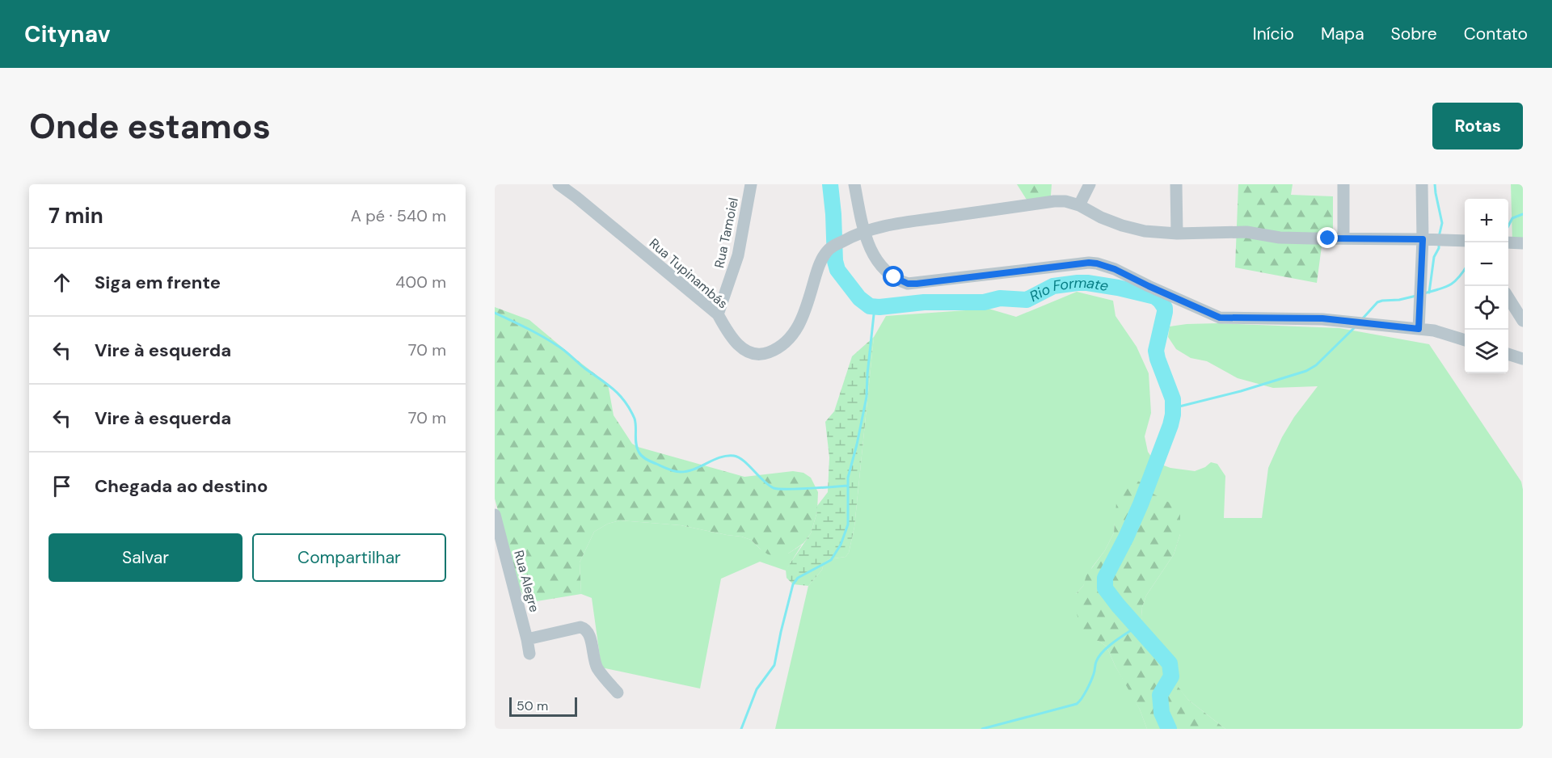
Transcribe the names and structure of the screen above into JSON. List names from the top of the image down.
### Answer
{
  "streets": {
    "street": ["Rua Tamoiel", "Rua Tupinambás", "Rua Alegre"]
  },
  "crossings": [
    ["Rua Tamoiel", "Rua Tupinambás"]
  ],
  "water": ["Rio Formate"],
  "scale_bar": "50 m",
  "page": {
    "header": "Citynav",
    "nav": [
      "Início",
      "Mapa",
      "Sobre",
      "Contato"
    ],
    "buttons": [
      "Rotas",
      ["Salvar", "Compartilhar"]
    ],
    "title": "Onde estamos",
    "heading": ["7 min", "A pé · 540 m"],
    "map_buttons": ["+", "−"],
    "list": [
      ["Siga em frente", "400 m"],
      ["Vire à esquerda", "70 m"],
      ["Vire à esquerda", "70 m"],
      "Chegada ao destino"
    ],
    "scale": "50 m"
  }
}
